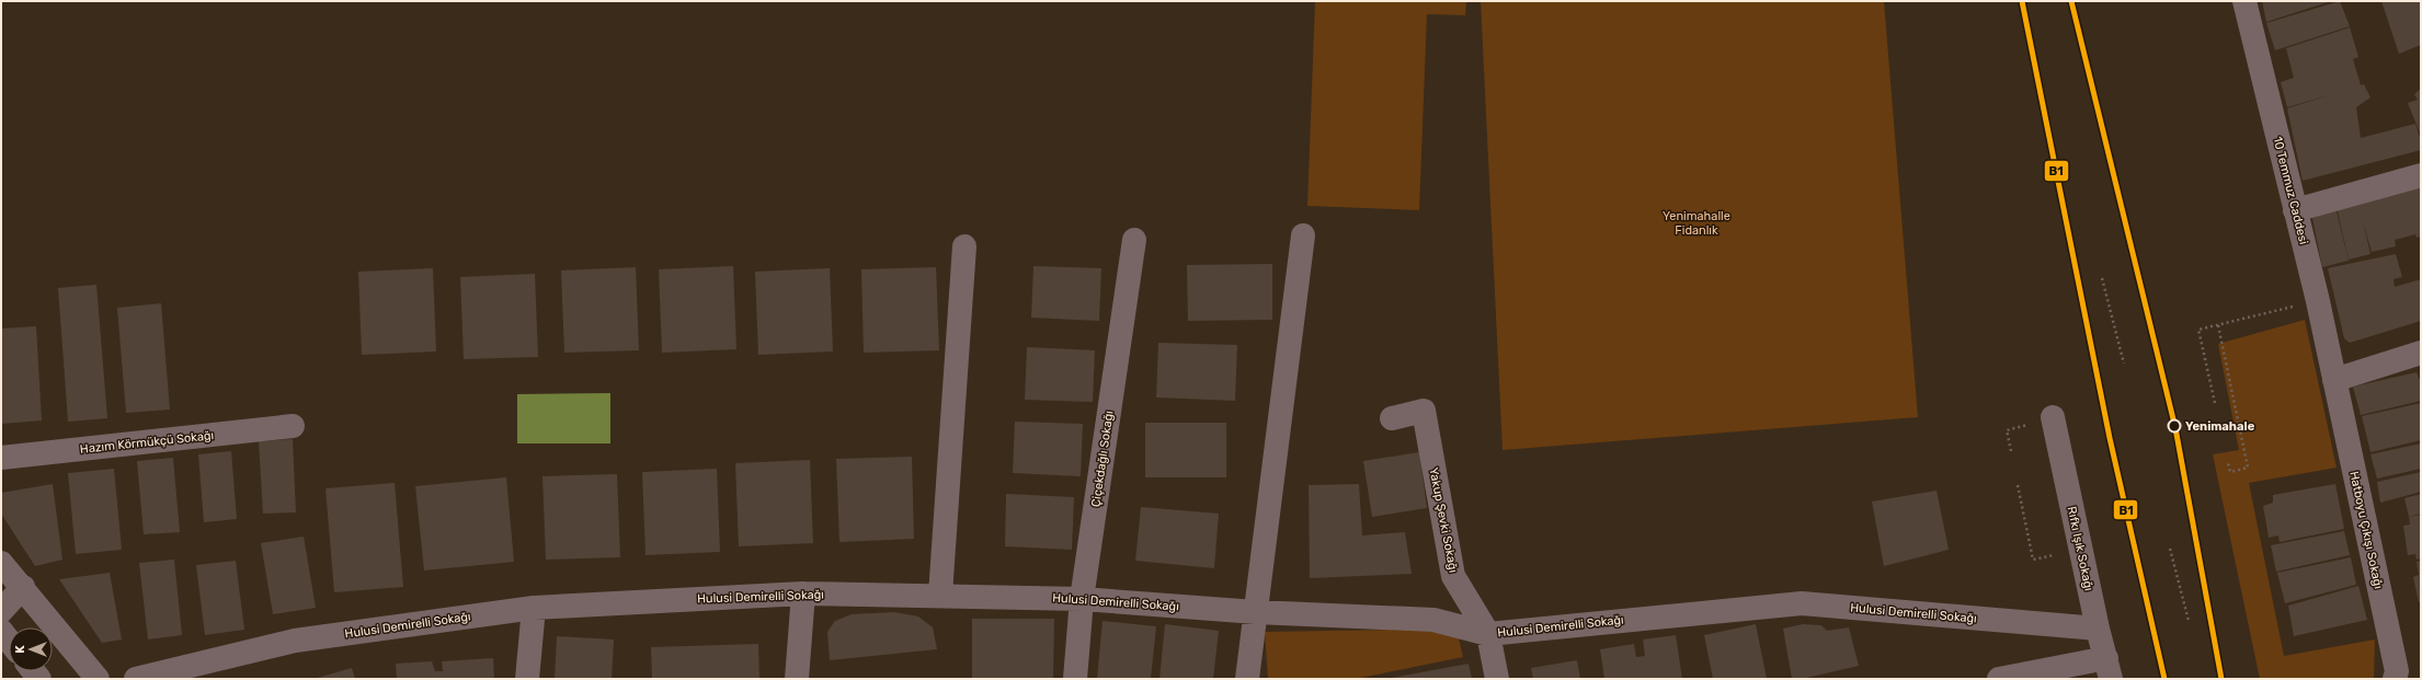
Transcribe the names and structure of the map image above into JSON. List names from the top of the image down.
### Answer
{
  "streets": {
    "street": [
      "10 Temmuz Caddesi",
      "Hazım Körmükçü Sokağı",
      "Çiçekdağlı Sokağı",
      "Yakup Şevki Sokağı",
      "Hatboyu Çıkışı Sokağı",
      "Rıfkı Işık Sokağı",
      "Hulusi Demirelli Sokağı"
    ]
  },
  "crossings": [
    ["10 Temmuz Caddesi", "Hatboyu Çıkışı Sokağı"],
    ["Çiçekdağlı Sokağı", "Hulusi Demirelli Sokağı"],
    ["Yakup Şevki Sokağı", "Hulusi Demirelli Sokağı"],
    ["Rıfkı Işık Sokağı", "Hulusi Demirelli Sokağı"]
  ],
  "parks": ["Yenimahalle Fidanlık"],
  "places": ["Yenimahale"],
  "lines": ["transit line B1"],
  "north": "left"
}
